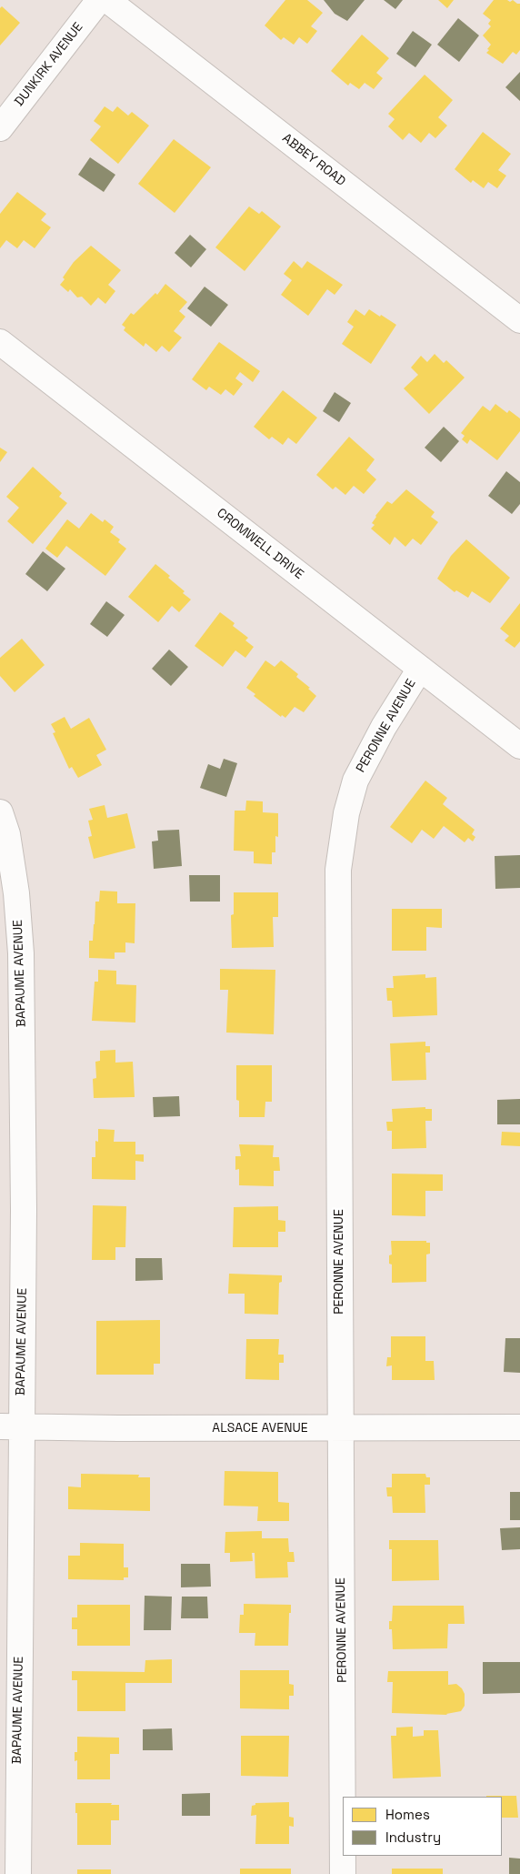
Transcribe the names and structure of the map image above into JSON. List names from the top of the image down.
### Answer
{
  "streets": {
    "street": [
      "DUNKIRK AVENUE",
      "ABBEY ROAD",
      "CROMWELL DRIVE",
      "PERONNE AVENUE",
      "BAPAUME AVENUE",
      "ALSACE AVENUE"
    ]
  },
  "crossings": [
    ["CROMWELL DRIVE", "PERONNE AVENUE"],
    ["PERONNE AVENUE", "ALSACE AVENUE"],
    ["BAPAUME AVENUE", "ALSACE AVENUE"]
  ],
  "legend": ["Homes", "Industry"]
}
